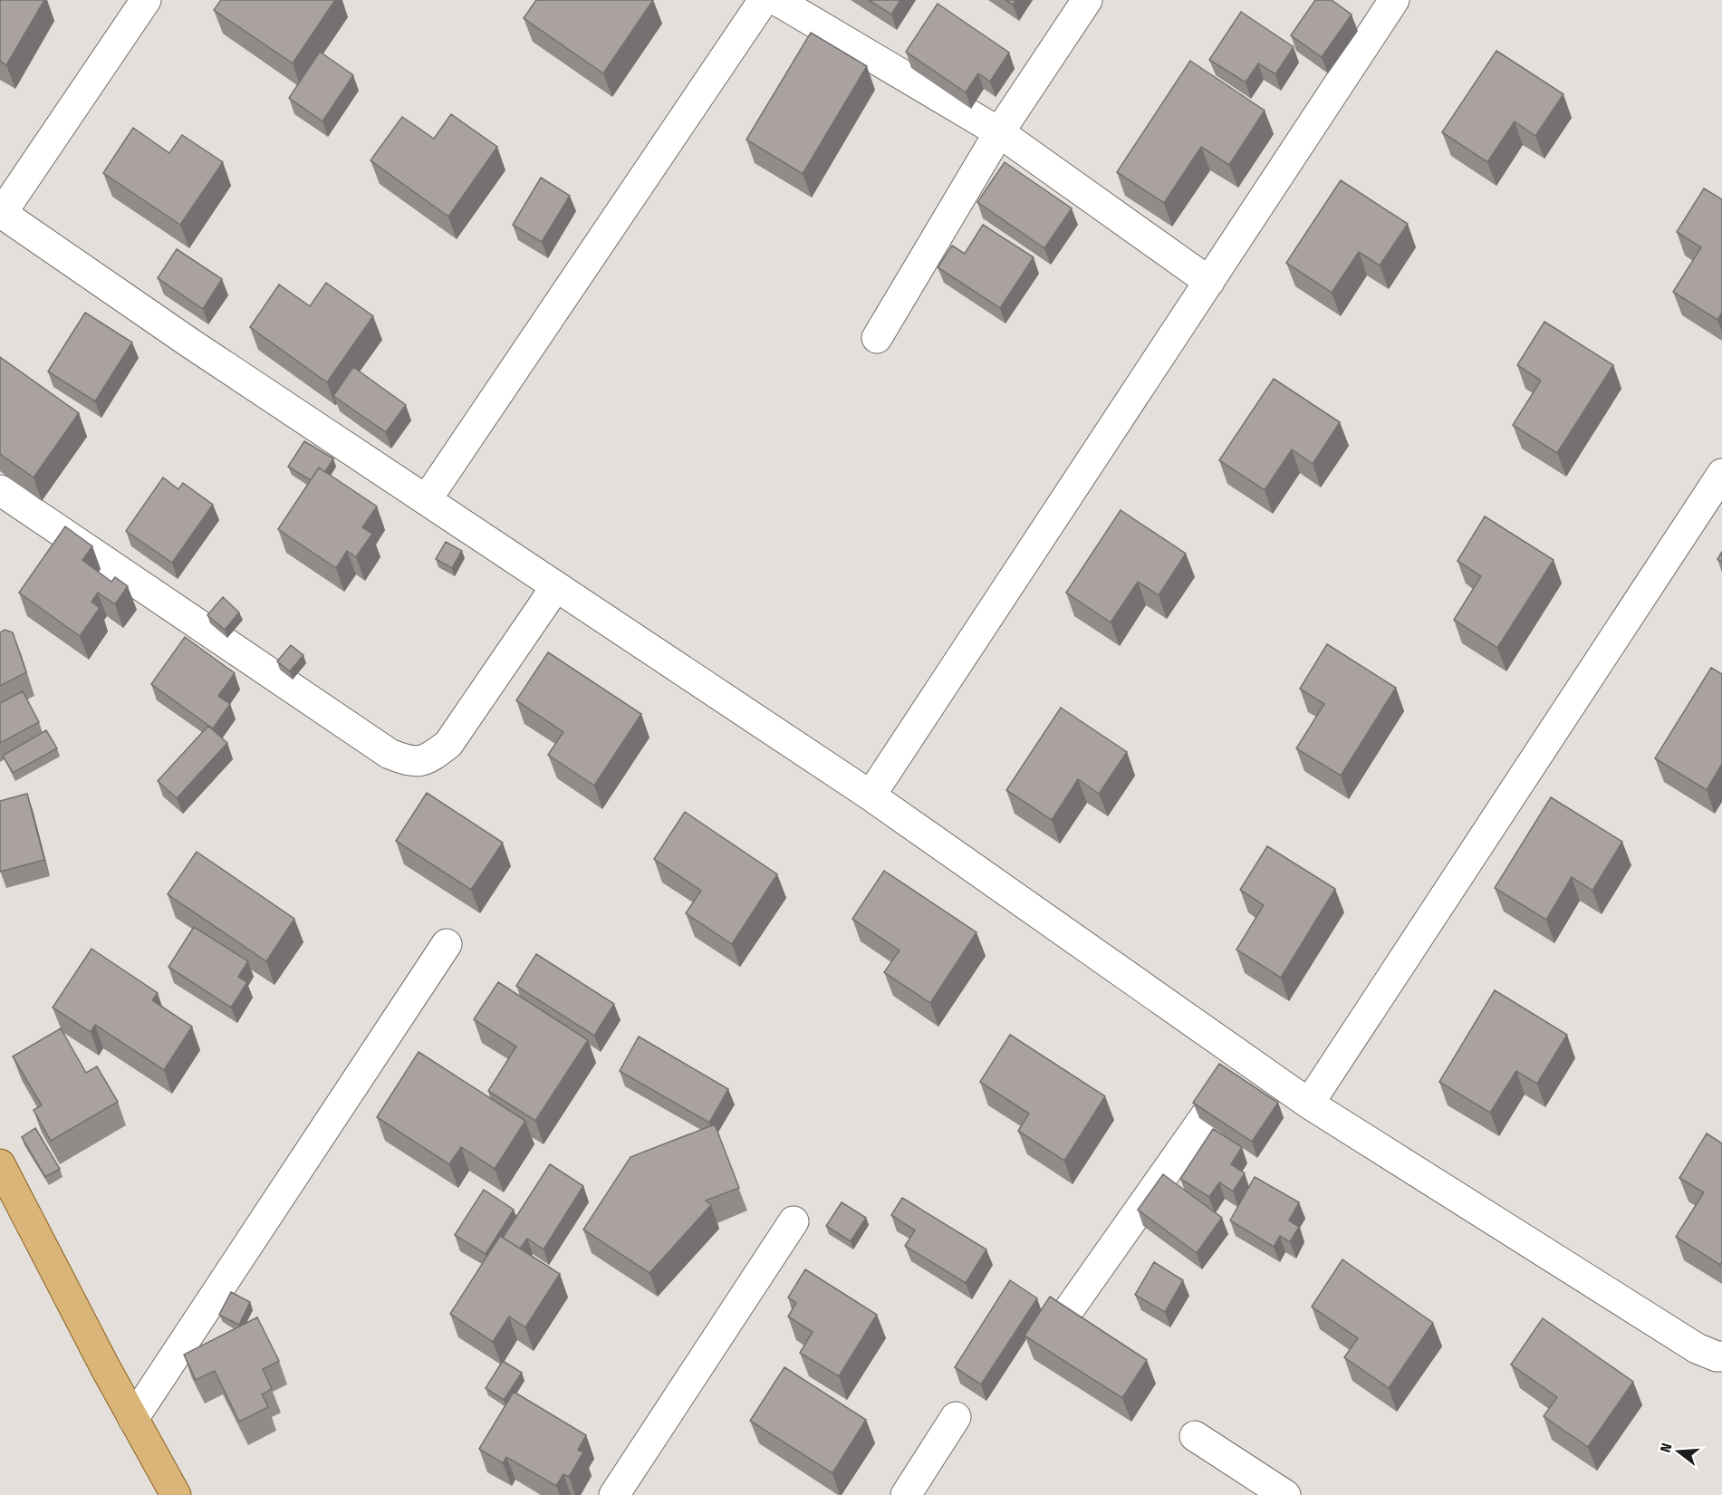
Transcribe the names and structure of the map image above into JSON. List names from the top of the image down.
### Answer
{
  "north": "left"
}
